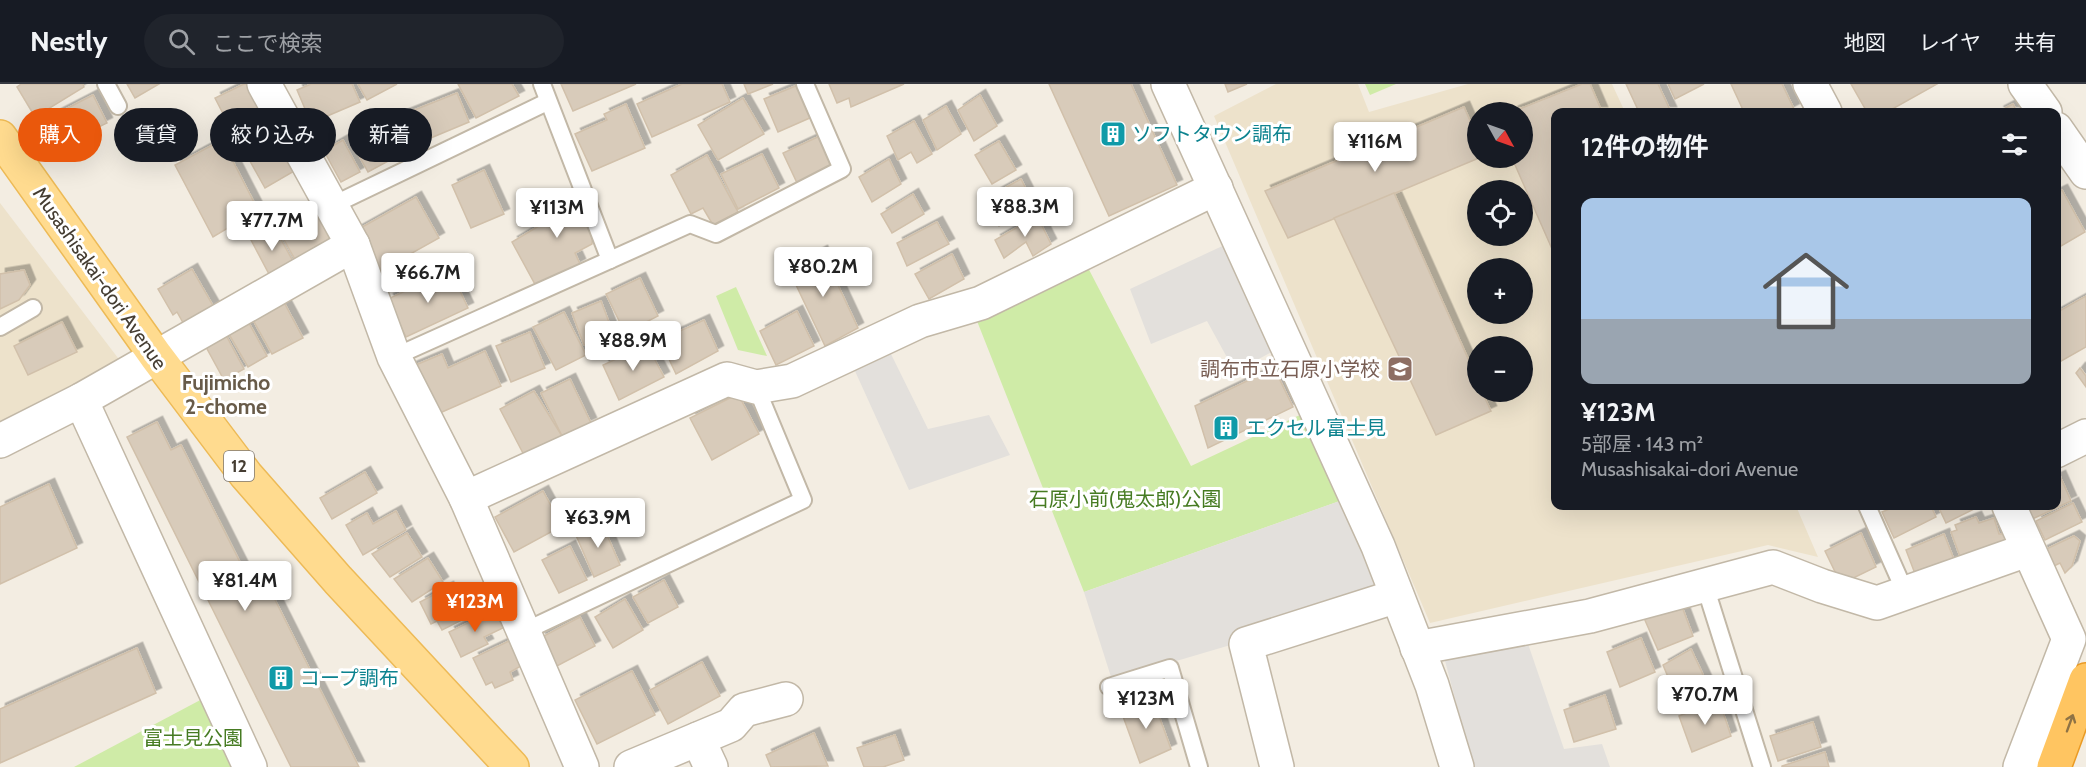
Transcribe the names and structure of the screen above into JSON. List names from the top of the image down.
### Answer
{
  "streets": {
    "main road": ["Musashisakai-dori Avenue", "12"]
  },
  "districts": ["Fujimicho 2-chome"],
  "parks": ["石原小前(鬼太郎)公園", "富士見公園"],
  "places": {
    "building": ["ソフトタウン調布", "エクセル富士見", "コープ調布"],
    "school or university": ["調布市立石原小学校"]
  },
  "north": "bottom right",
  "page": {
    "header": "Nestly",
    "search": "ここで検索",
    "nav": ["地図", "レイヤ", "共有"],
    "map_buttons": ["+", "−"],
    "chip": [
      "購入",
      "賃貸",
      "絞り込み",
      "新着"
    ],
    "heading": "12件の物件",
    "price": [
      "¥116M",
      "¥88.3M",
      "¥113M",
      "¥77.7M",
      "¥80.2M",
      "¥66.7M",
      "¥88.9M",
      "¥63.9M",
      "¥81.4M",
      "¥123M",
      "¥70.7M",
      "¥123M"
    ],
    "list": [
      {
        "name": "¥123M",
        "note": "5部屋 · 143 m² · Musashisakai-dori Avenue"
      }
    ]
  }
}
